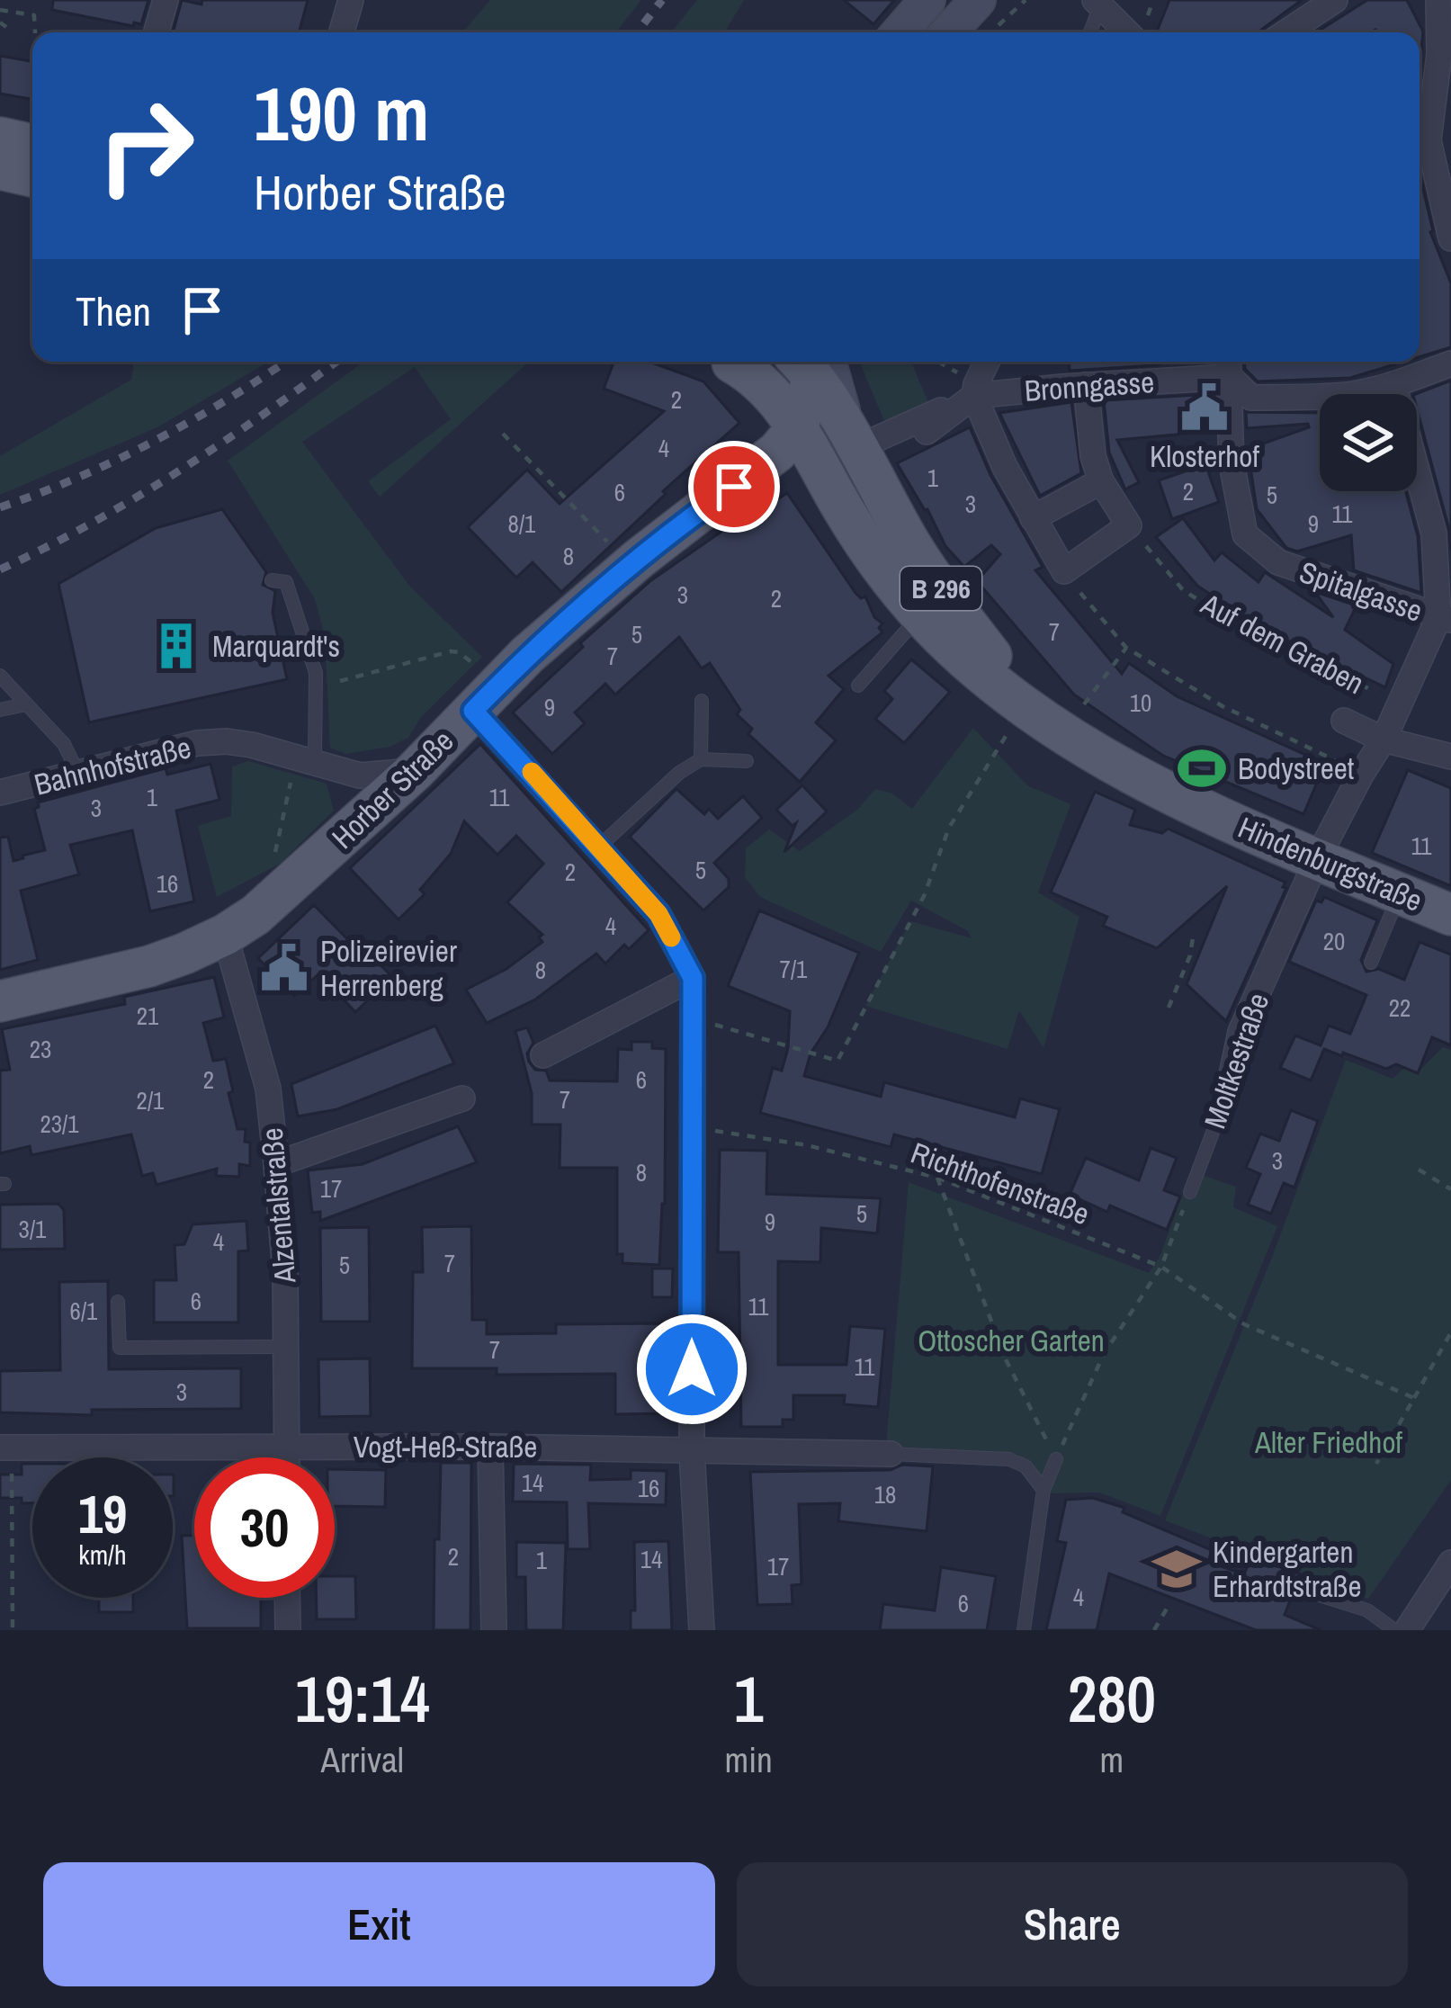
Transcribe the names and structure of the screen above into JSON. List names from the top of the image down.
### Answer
{
  "streets": {
    "main road": ["B 296", "Horber Straße", "Hindenburgstraße"],
    "street": [
      "Bronngasse",
      "Spitalgasse",
      "Auf dem Graben",
      "Bahnhofstraße",
      "Moltkestraße",
      "Alzentalstraße",
      "Vogt-Heß-Straße"
    ],
    "path": ["Richthofenstraße"]
  },
  "crossings": [
    ["Bronngasse", "B 296"],
    ["Bronngasse", "Spitalgasse"],
    ["Bronngasse", "Hindenburgstraße"],
    ["B 296", "Hindenburgstraße"],
    ["Spitalgasse", "Moltkestraße"],
    ["Auf dem Graben", "Moltkestraße"],
    ["Bahnhofstraße", "Horber Straße"],
    ["Horber Straße", "Alzentalstraße"],
    ["Hindenburgstraße", "Moltkestraße"],
    ["Alzentalstraße", "Vogt-Heß-Straße"]
  ],
  "parks": ["Ottoscher Garten", "Alter Friedhof"],
  "places": {
    "public building": ["Klosterhof", "Polizeirevier Herrenberg"],
    "building": ["Marquardt's"],
    "sports": ["Bodystreet"],
    "school or university": ["Kindergarten Erhardtstraße"]
  },
  "house_numbers": [
    "2",
    "4",
    "1",
    "2",
    "6",
    "5",
    "3",
    "11",
    "8/1",
    "9",
    "8",
    "3",
    "2",
    "7",
    "5",
    "7",
    "10",
    "9",
    "1",
    "11",
    "3",
    "11",
    "5",
    "2",
    "16",
    "4",
    "20",
    "7/1",
    "8",
    "22",
    "21",
    "23",
    "2",
    "6",
    "7",
    "2/1",
    "23/1",
    "3",
    "8",
    "17",
    "5",
    "9",
    "3/1",
    "4",
    "7",
    "5",
    "6",
    "11",
    "6/1",
    "7",
    "11",
    "3",
    "14",
    "16",
    "18",
    "2",
    "14",
    "1",
    "17",
    "4",
    "6"
  ],
  "page": {
    "turn": ["190 m", "Horber Straße"],
    "then": "Then",
    "speed": "19 km/h",
    "limit": "30",
    "eta": [
      "19:14",
      "Arrival",
      "1",
      "min",
      "280",
      "m"
    ],
    "buttons": ["Exit", "Share"]
  }
}
